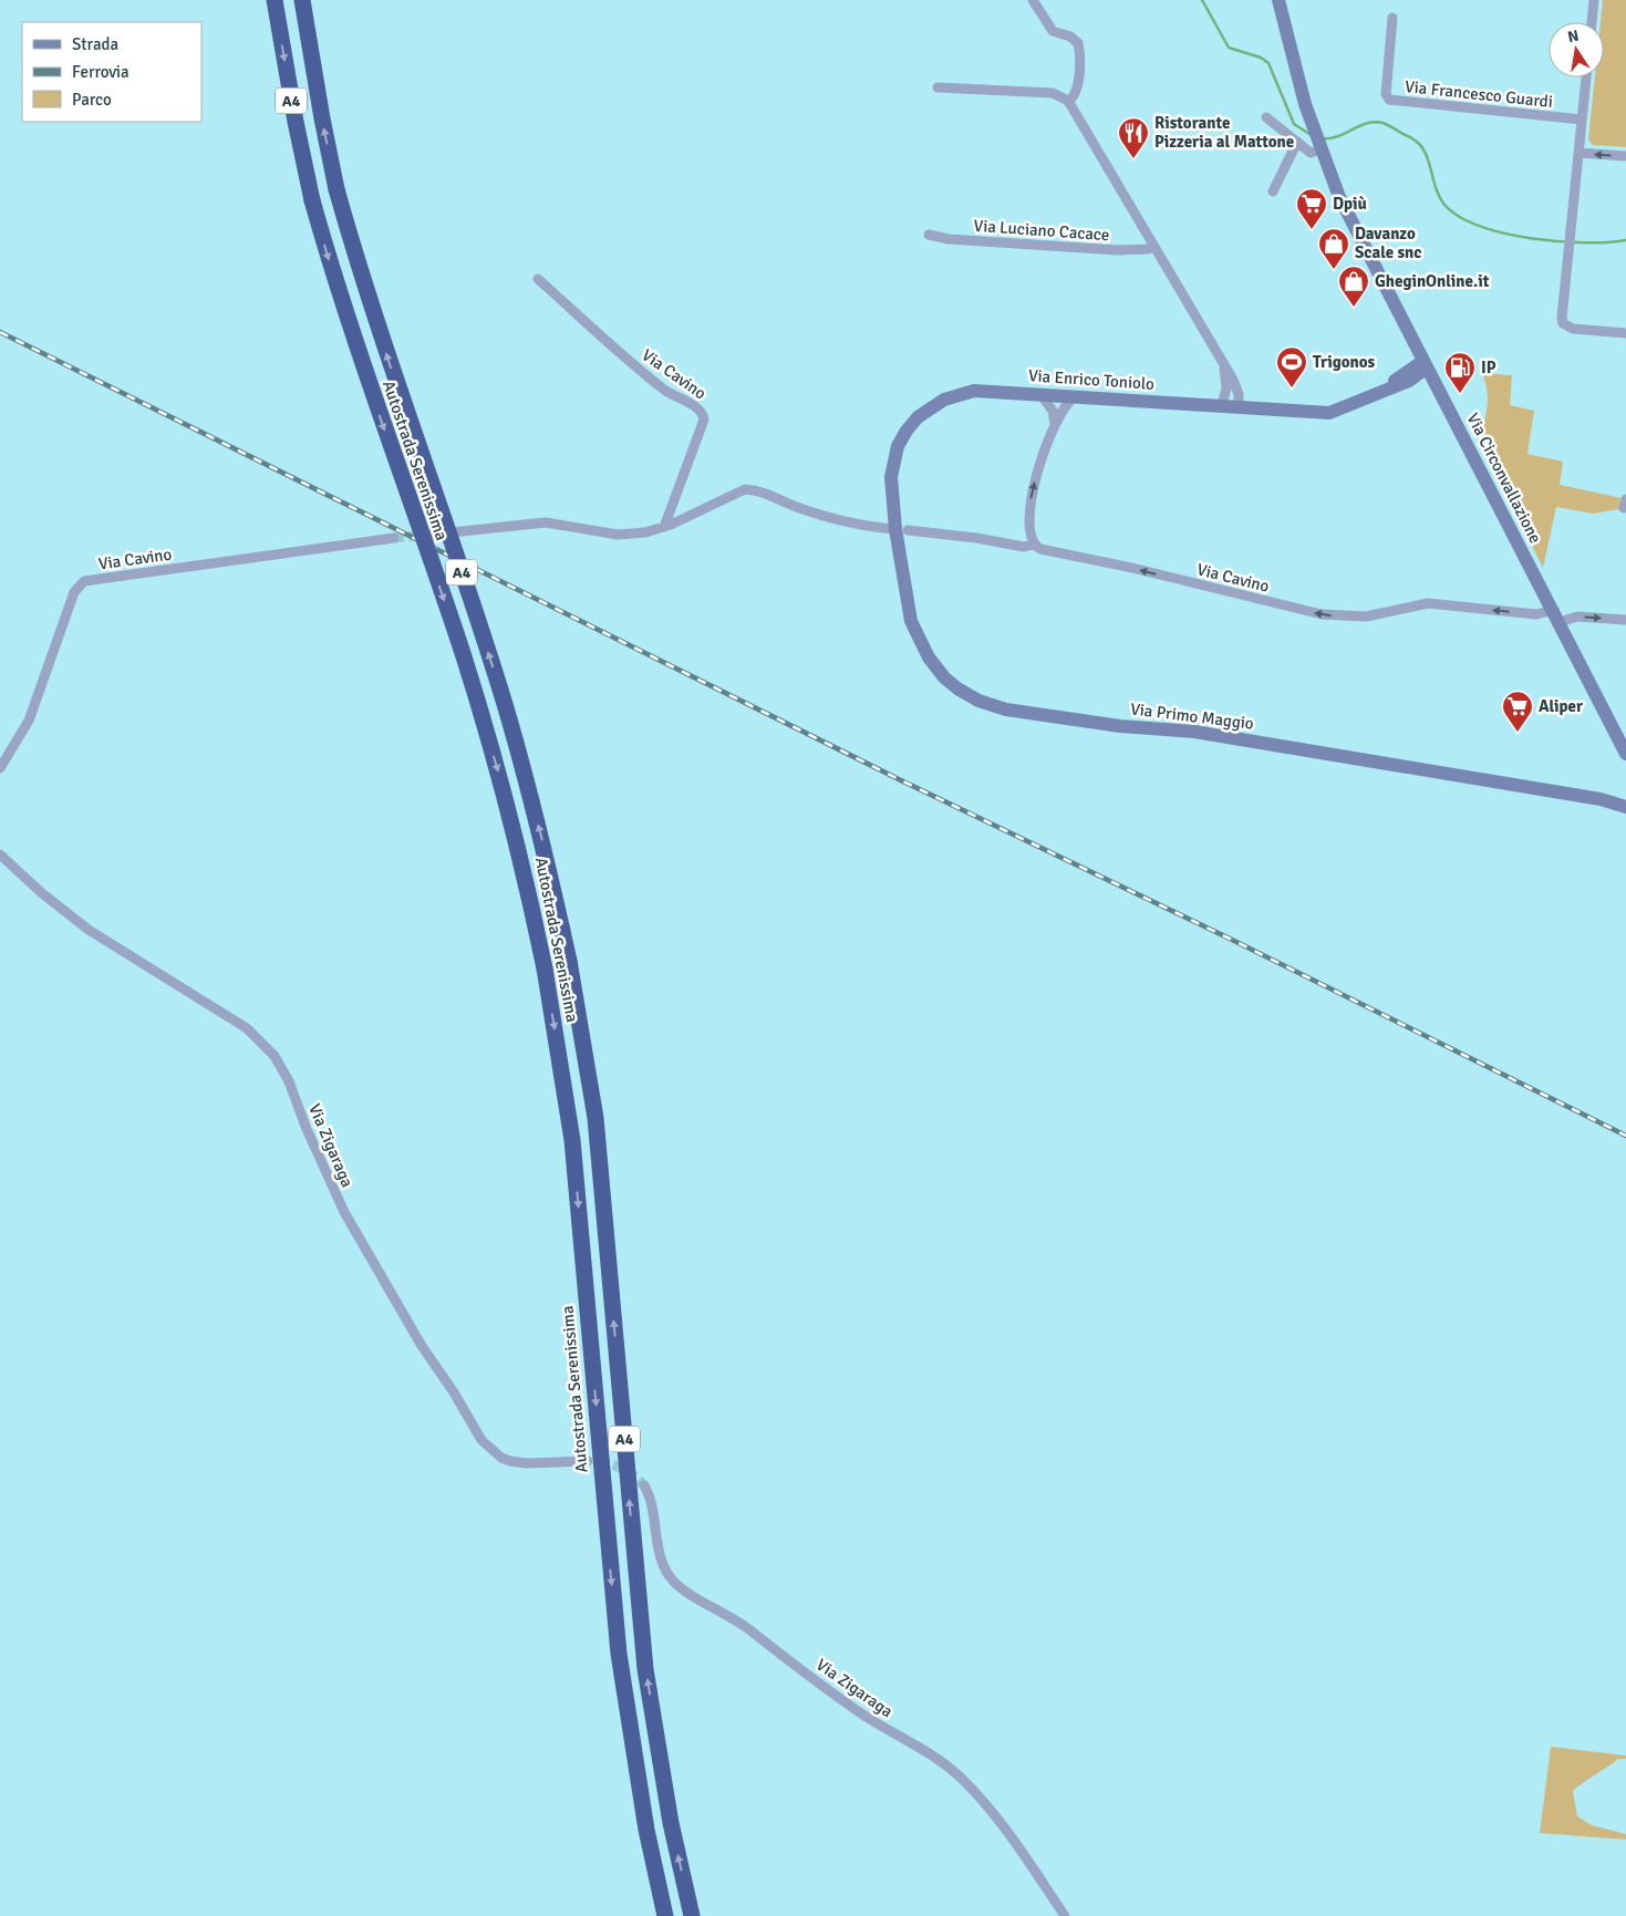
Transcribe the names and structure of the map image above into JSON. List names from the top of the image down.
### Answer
{
  "streets": {
    "highway": ["A4", "Autostrada Serenissima"],
    "street": [
      "Via Francesco Guardi",
      "Via Luciano Cacace",
      "Via Cavino",
      "Via Enrico Toniolo",
      "Via Circonvallazione",
      "Via Primo Maggio",
      "Via Zigaraga"
    ]
  },
  "crossings": [
    ["Via Cavino", "Via Enrico Toniolo"],
    ["Via Cavino", "Via Circonvallazione"],
    ["Via Cavino", "Via Primo Maggio"],
    ["Via Enrico Toniolo", "Via Circonvallazione"],
    ["Via Enrico Toniolo", "Via Primo Maggio"]
  ],
  "places": {
    "restaurant": ["Ristorante Pizzeria al Mattone"],
    "supermarket": ["Dpiù", "Aliper"],
    "shop": ["Davanzo Scale snc", "GheginOnline.it"],
    "sports": ["Trigonos"],
    "fuel station": ["IP"]
  },
  "legend": ["Strada", "Ferrovia", "Parco"],
  "north": "top"
}
